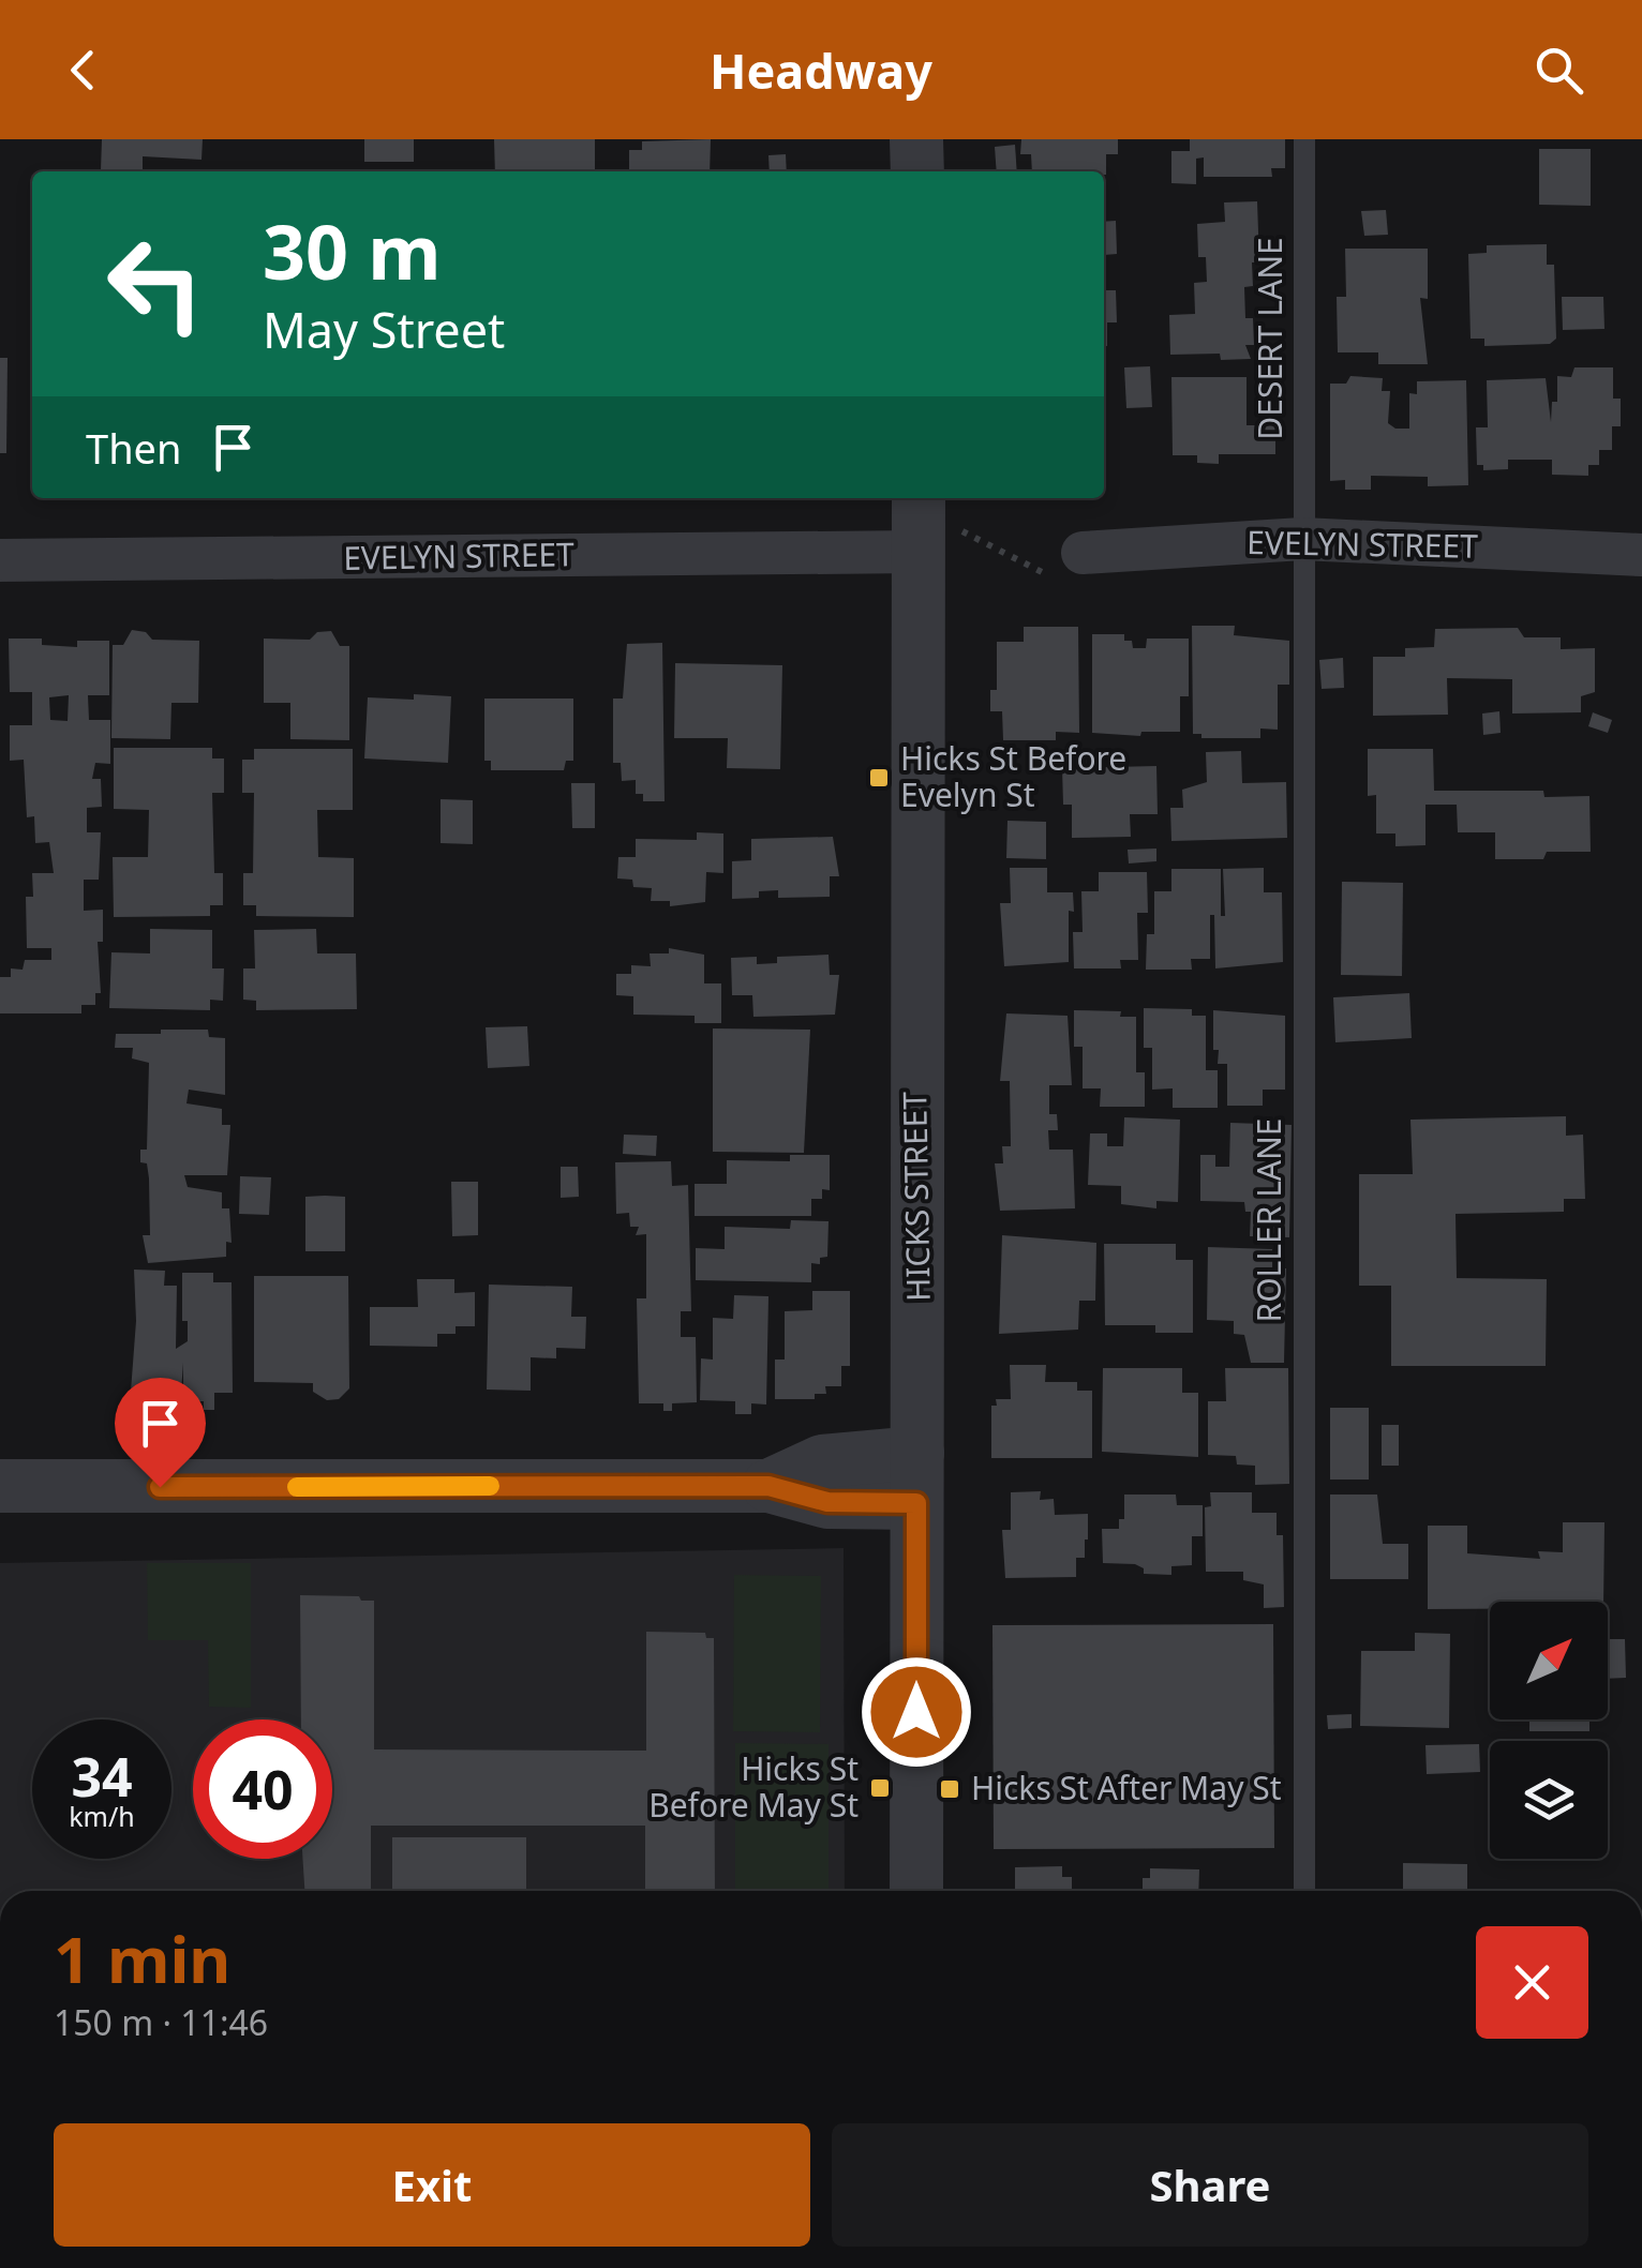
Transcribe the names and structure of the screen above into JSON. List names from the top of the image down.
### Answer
{
  "streets": {
    "street": ["EVELYN STREET", "HICKS STREET"],
    "lane": ["DESERT LANE", "ROLLER LANE"]
  },
  "crossings": [
    ["DESERT LANE", "EVELYN STREET"],
    ["DESERT LANE", "ROLLER LANE"],
    ["EVELYN STREET", "HICKS STREET"],
    ["EVELYN STREET", "ROLLER LANE"]
  ],
  "places": {
    "transit": ["Hicks St Before Evelyn St", "Hicks St Before May St", "Hicks St After May St"]
  },
  "north": "top right",
  "page": {
    "header": "Headway",
    "turn": ["30 m", "May Street"],
    "then": "Then",
    "speed": "34 km/h",
    "limit": "40",
    "heading": ["1 min", "150 m · 11:46"],
    "buttons": ["Exit", "Share"]
  }
}
